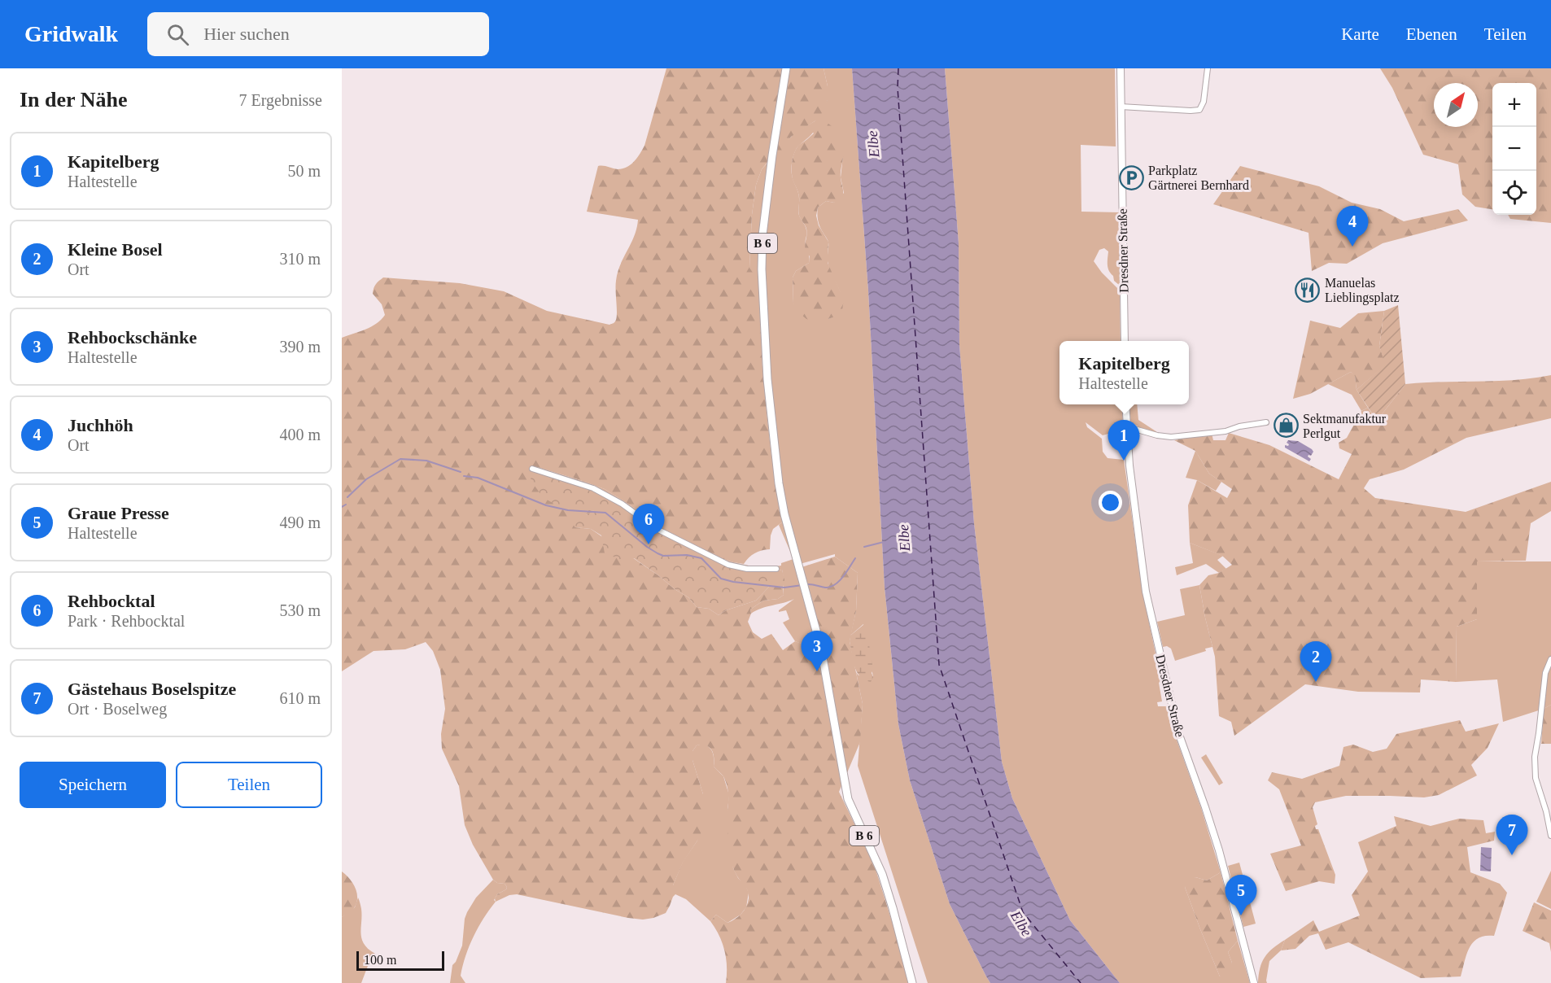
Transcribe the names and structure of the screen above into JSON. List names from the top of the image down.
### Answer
{
  "streets": {
    "main road": ["B 6", "Dresdner Straße"]
  },
  "water": ["Elbe"],
  "places": {
    "parking": ["Parkplatz Gärtnerei Bernhard"],
    "restaurant": ["Manuelas Lieblingsplatz"],
    "shop": ["Sektmanufaktur Perlgut"]
  },
  "scale_bar": "100 m",
  "north": "top right",
  "page": {
    "header": "Gridwalk",
    "search": "Hier suchen",
    "nav": ["Karte", "Ebenen", "Teilen"],
    "heading": ["In der Nähe", "7 Ergebnisse"],
    "map_buttons": ["+", "−"],
    "list": [
      {
        "mark": "1",
        "name": "Kapitelberg",
        "note": "Haltestelle",
        "value": "50 m"
      },
      {
        "mark": "2",
        "name": "Kleine Bosel",
        "note": "Ort",
        "value": "310 m"
      },
      {
        "mark": "3",
        "name": "Rehbockschänke",
        "note": "Haltestelle",
        "value": "390 m"
      },
      {
        "mark": "4",
        "name": "Juchhöh",
        "note": "Ort",
        "value": "400 m"
      },
      {
        "mark": "5",
        "name": "Graue Presse",
        "note": "Haltestelle",
        "value": "490 m"
      },
      {
        "mark": "6",
        "name": "Rehbocktal",
        "note": "Park · Rehbocktal",
        "value": "530 m"
      },
      {
        "mark": "7",
        "name": "Gästehaus Boselspitze",
        "note": "Ort · Boselweg",
        "value": "610 m"
      }
    ],
    "pins": [
      "4",
      "1",
      "6",
      "3",
      "2",
      "7",
      "5"
    ],
    "popup": ["Kapitelberg", "Haltestelle"],
    "buttons": ["Speichern", "Teilen"],
    "scale": "100 m"
  }
}
